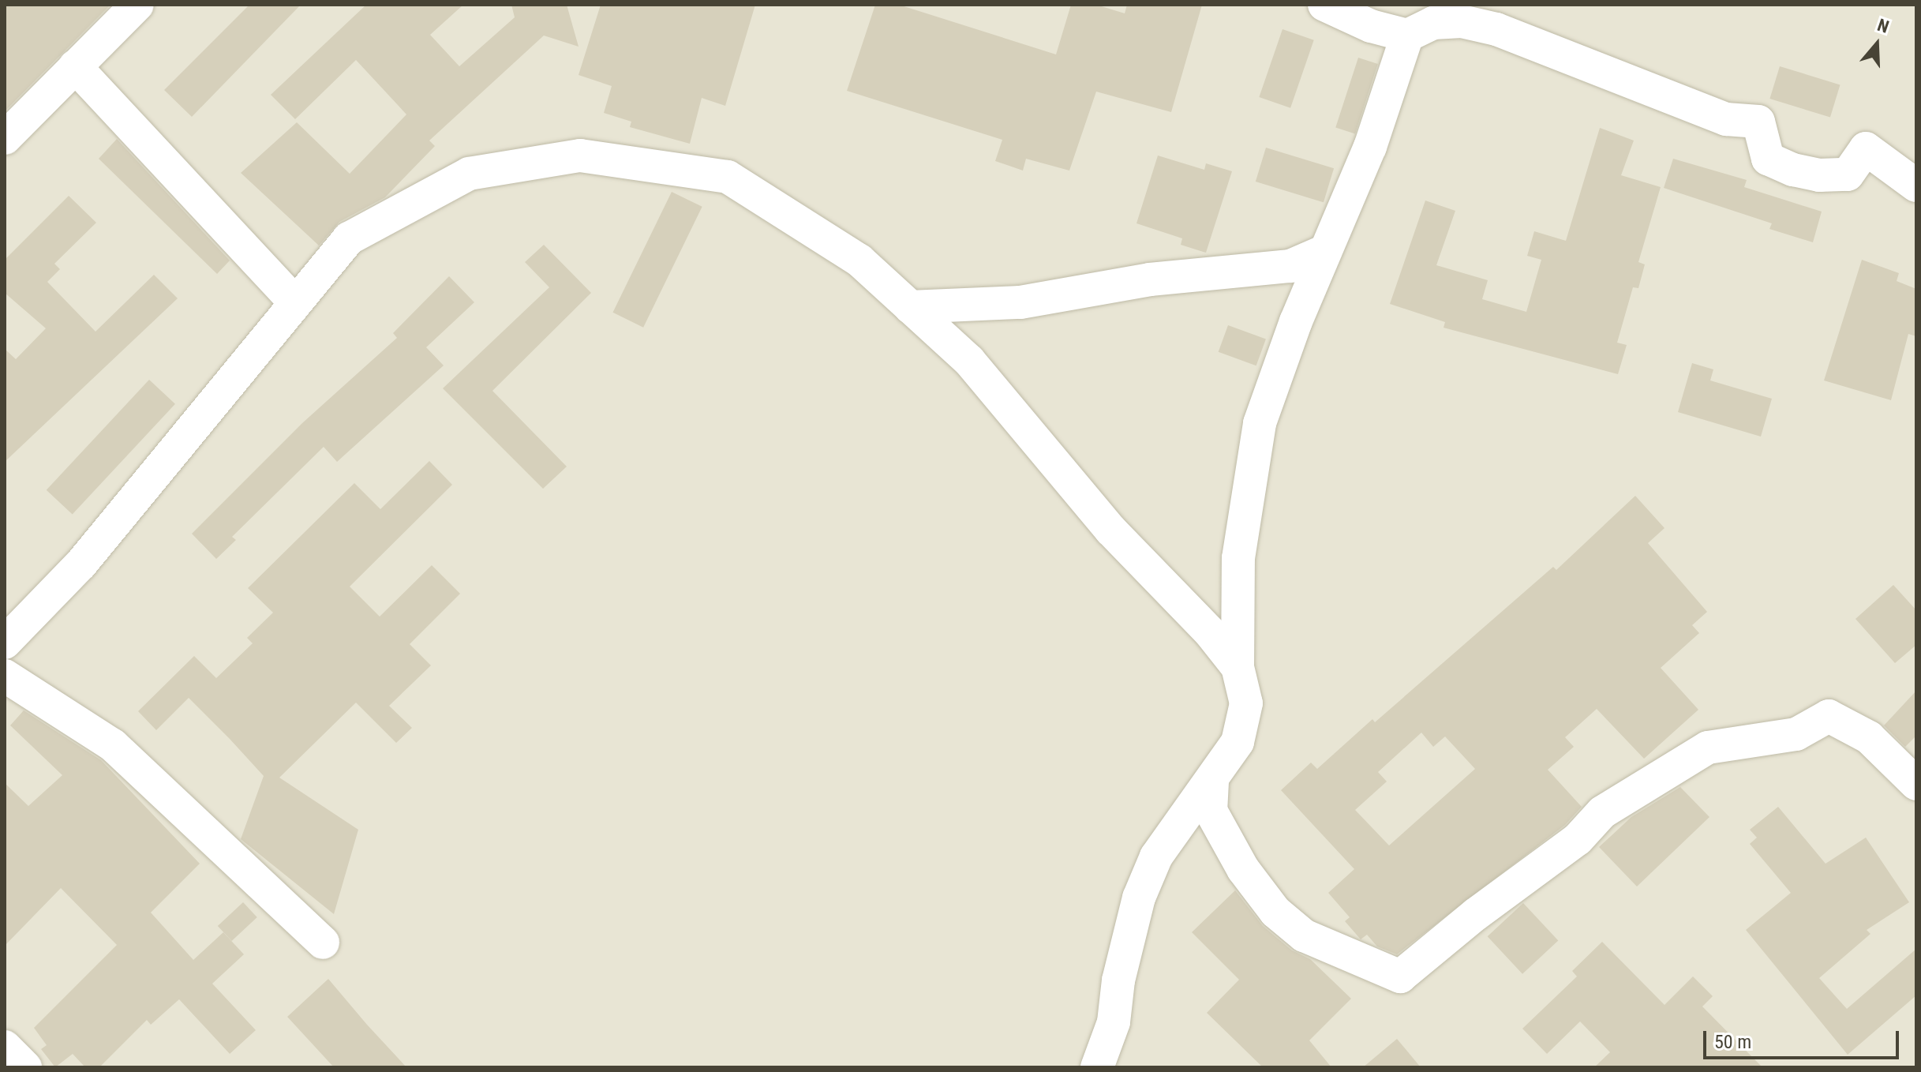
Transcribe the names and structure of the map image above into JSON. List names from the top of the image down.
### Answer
{
  "scale_bar": "50 m",
  "north": "top"
}
